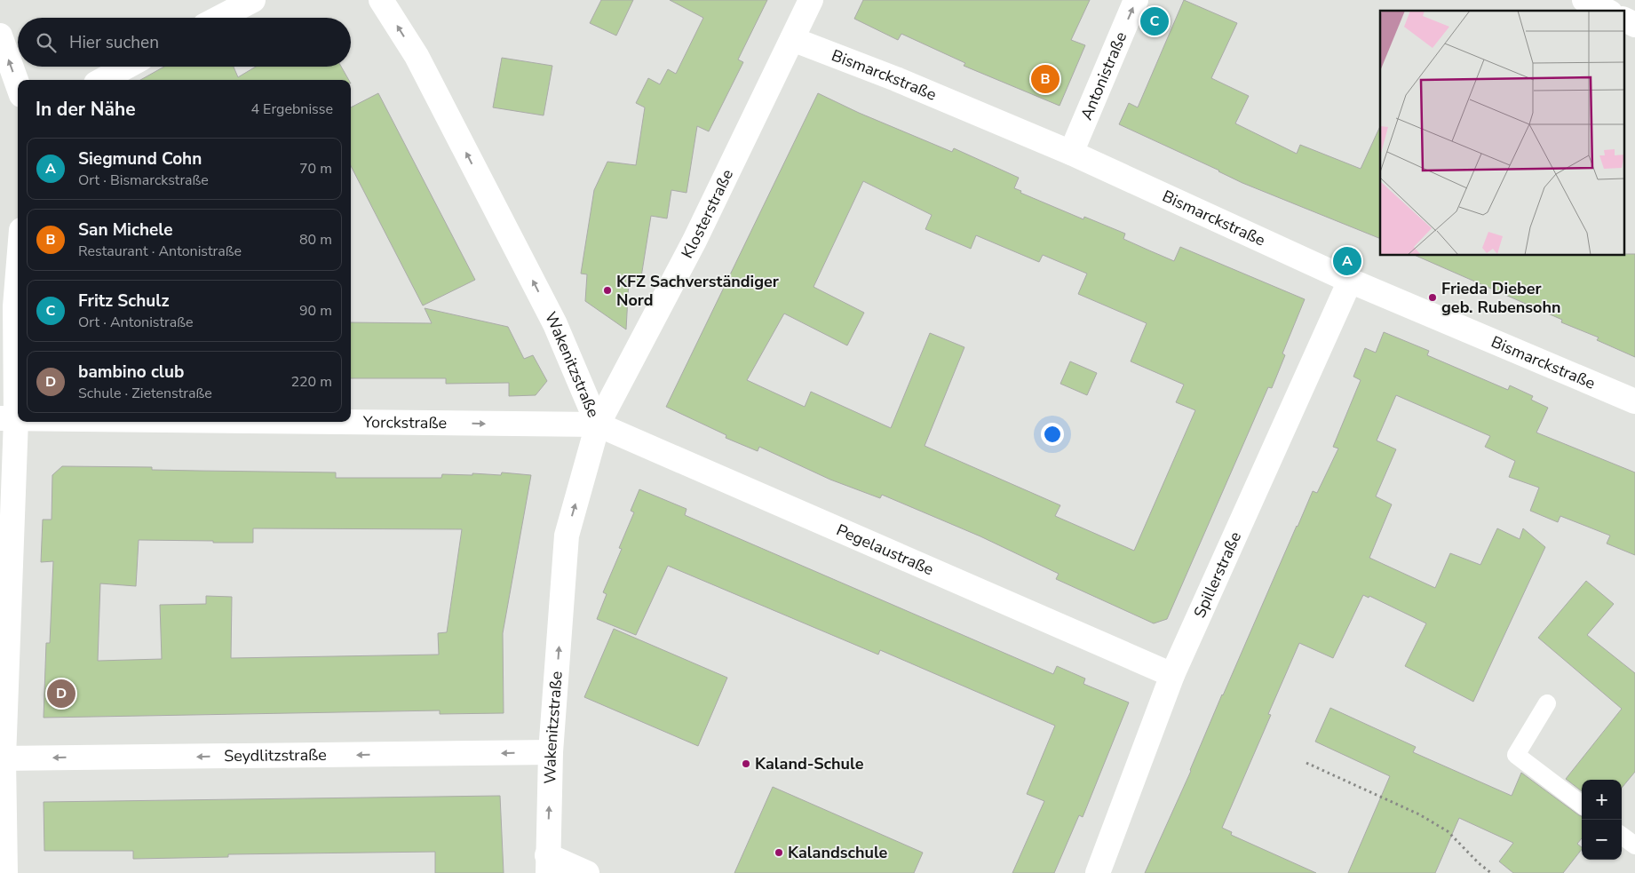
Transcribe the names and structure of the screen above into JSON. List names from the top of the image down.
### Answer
{
  "streets": {
    "street": [
      "Bismarckstraße",
      "Antonistraße",
      "Klosterstraße",
      "Wakenitzstraße",
      "Yorckstraße",
      "Pegelaustraße",
      "Spillerstraße",
      "Seydlitzstraße"
    ]
  },
  "crossings": [
    ["Bismarckstraße", "Antonistraße"],
    ["Bismarckstraße", "Klosterstraße"],
    ["Bismarckstraße", "Spillerstraße"],
    ["Klosterstraße", "Wakenitzstraße"],
    ["Klosterstraße", "Yorckstraße"],
    ["Klosterstraße", "Pegelaustraße"],
    ["Wakenitzstraße", "Yorckstraße"],
    ["Wakenitzstraße", "Pegelaustraße"],
    ["Wakenitzstraße", "Seydlitzstraße"],
    ["Yorckstraße", "Pegelaustraße"],
    ["Pegelaustraße", "Spillerstraße"]
  ],
  "one_way": [
    "Antonistraße",
    "Wakenitzstraße",
    "Yorckstraße",
    "Seydlitzstraße"
  ],
  "places": [
    "KFZ Sachverständiger Nord",
    "Frieda Dieber geb. Rubensohn",
    "Kaland-Schule",
    "Kalandschule"
  ],
  "page": {
    "pins": [
      "C",
      "B",
      "A",
      "D"
    ],
    "search": "Hier suchen",
    "heading": ["In der Nähe", "4 Ergebnisse"],
    "list": [
      {
        "mark": "A",
        "name": "Siegmund Cohn",
        "note": "Ort · Bismarckstraße",
        "value": "70 m"
      },
      {
        "mark": "B",
        "name": "San Michele",
        "note": "Restaurant · Antonistraße",
        "value": "80 m"
      },
      {
        "mark": "C",
        "name": "Fritz Schulz",
        "note": "Ort · Antonistraße",
        "value": "90 m"
      },
      {
        "mark": "D",
        "name": "bambino club",
        "note": "Schule · Zietenstraße",
        "value": "220 m"
      }
    ],
    "map_buttons": ["+", "−"]
  }
}
